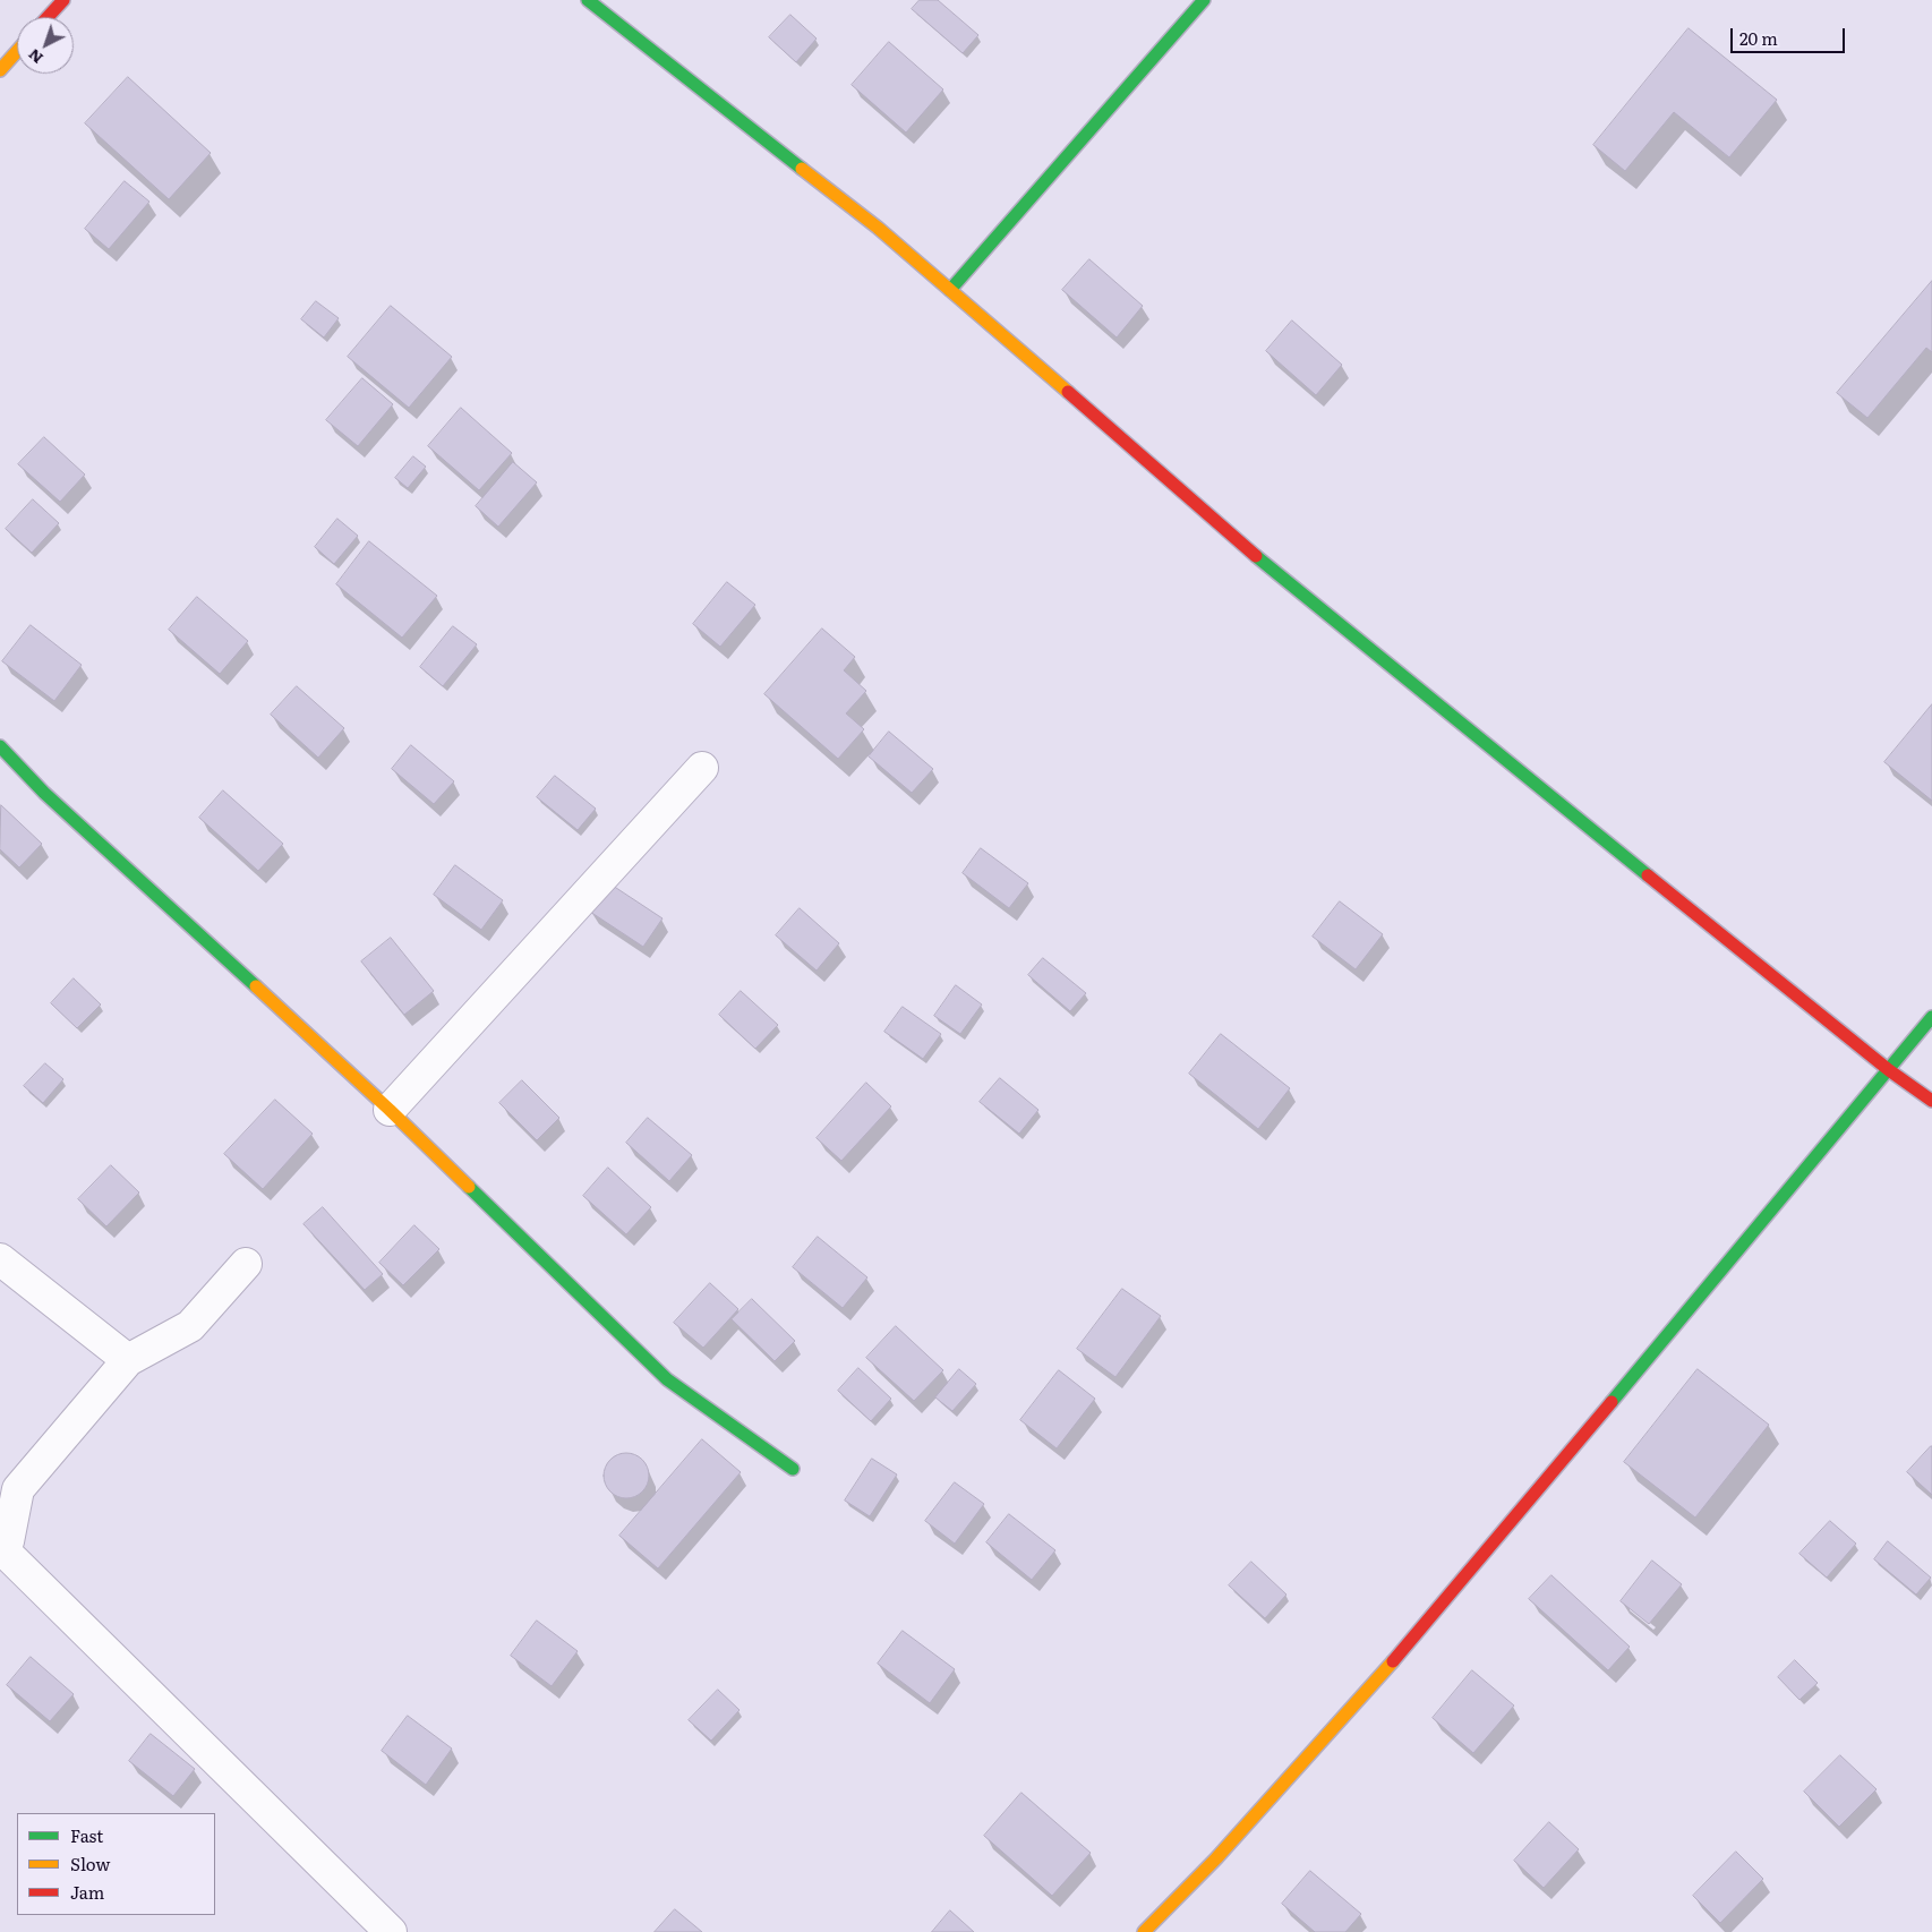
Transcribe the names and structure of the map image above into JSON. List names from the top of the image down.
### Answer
{
  "legend": ["Fast", "Slow", "Jam"],
  "scale_bar": "20 m",
  "north": "bottom left"
}
